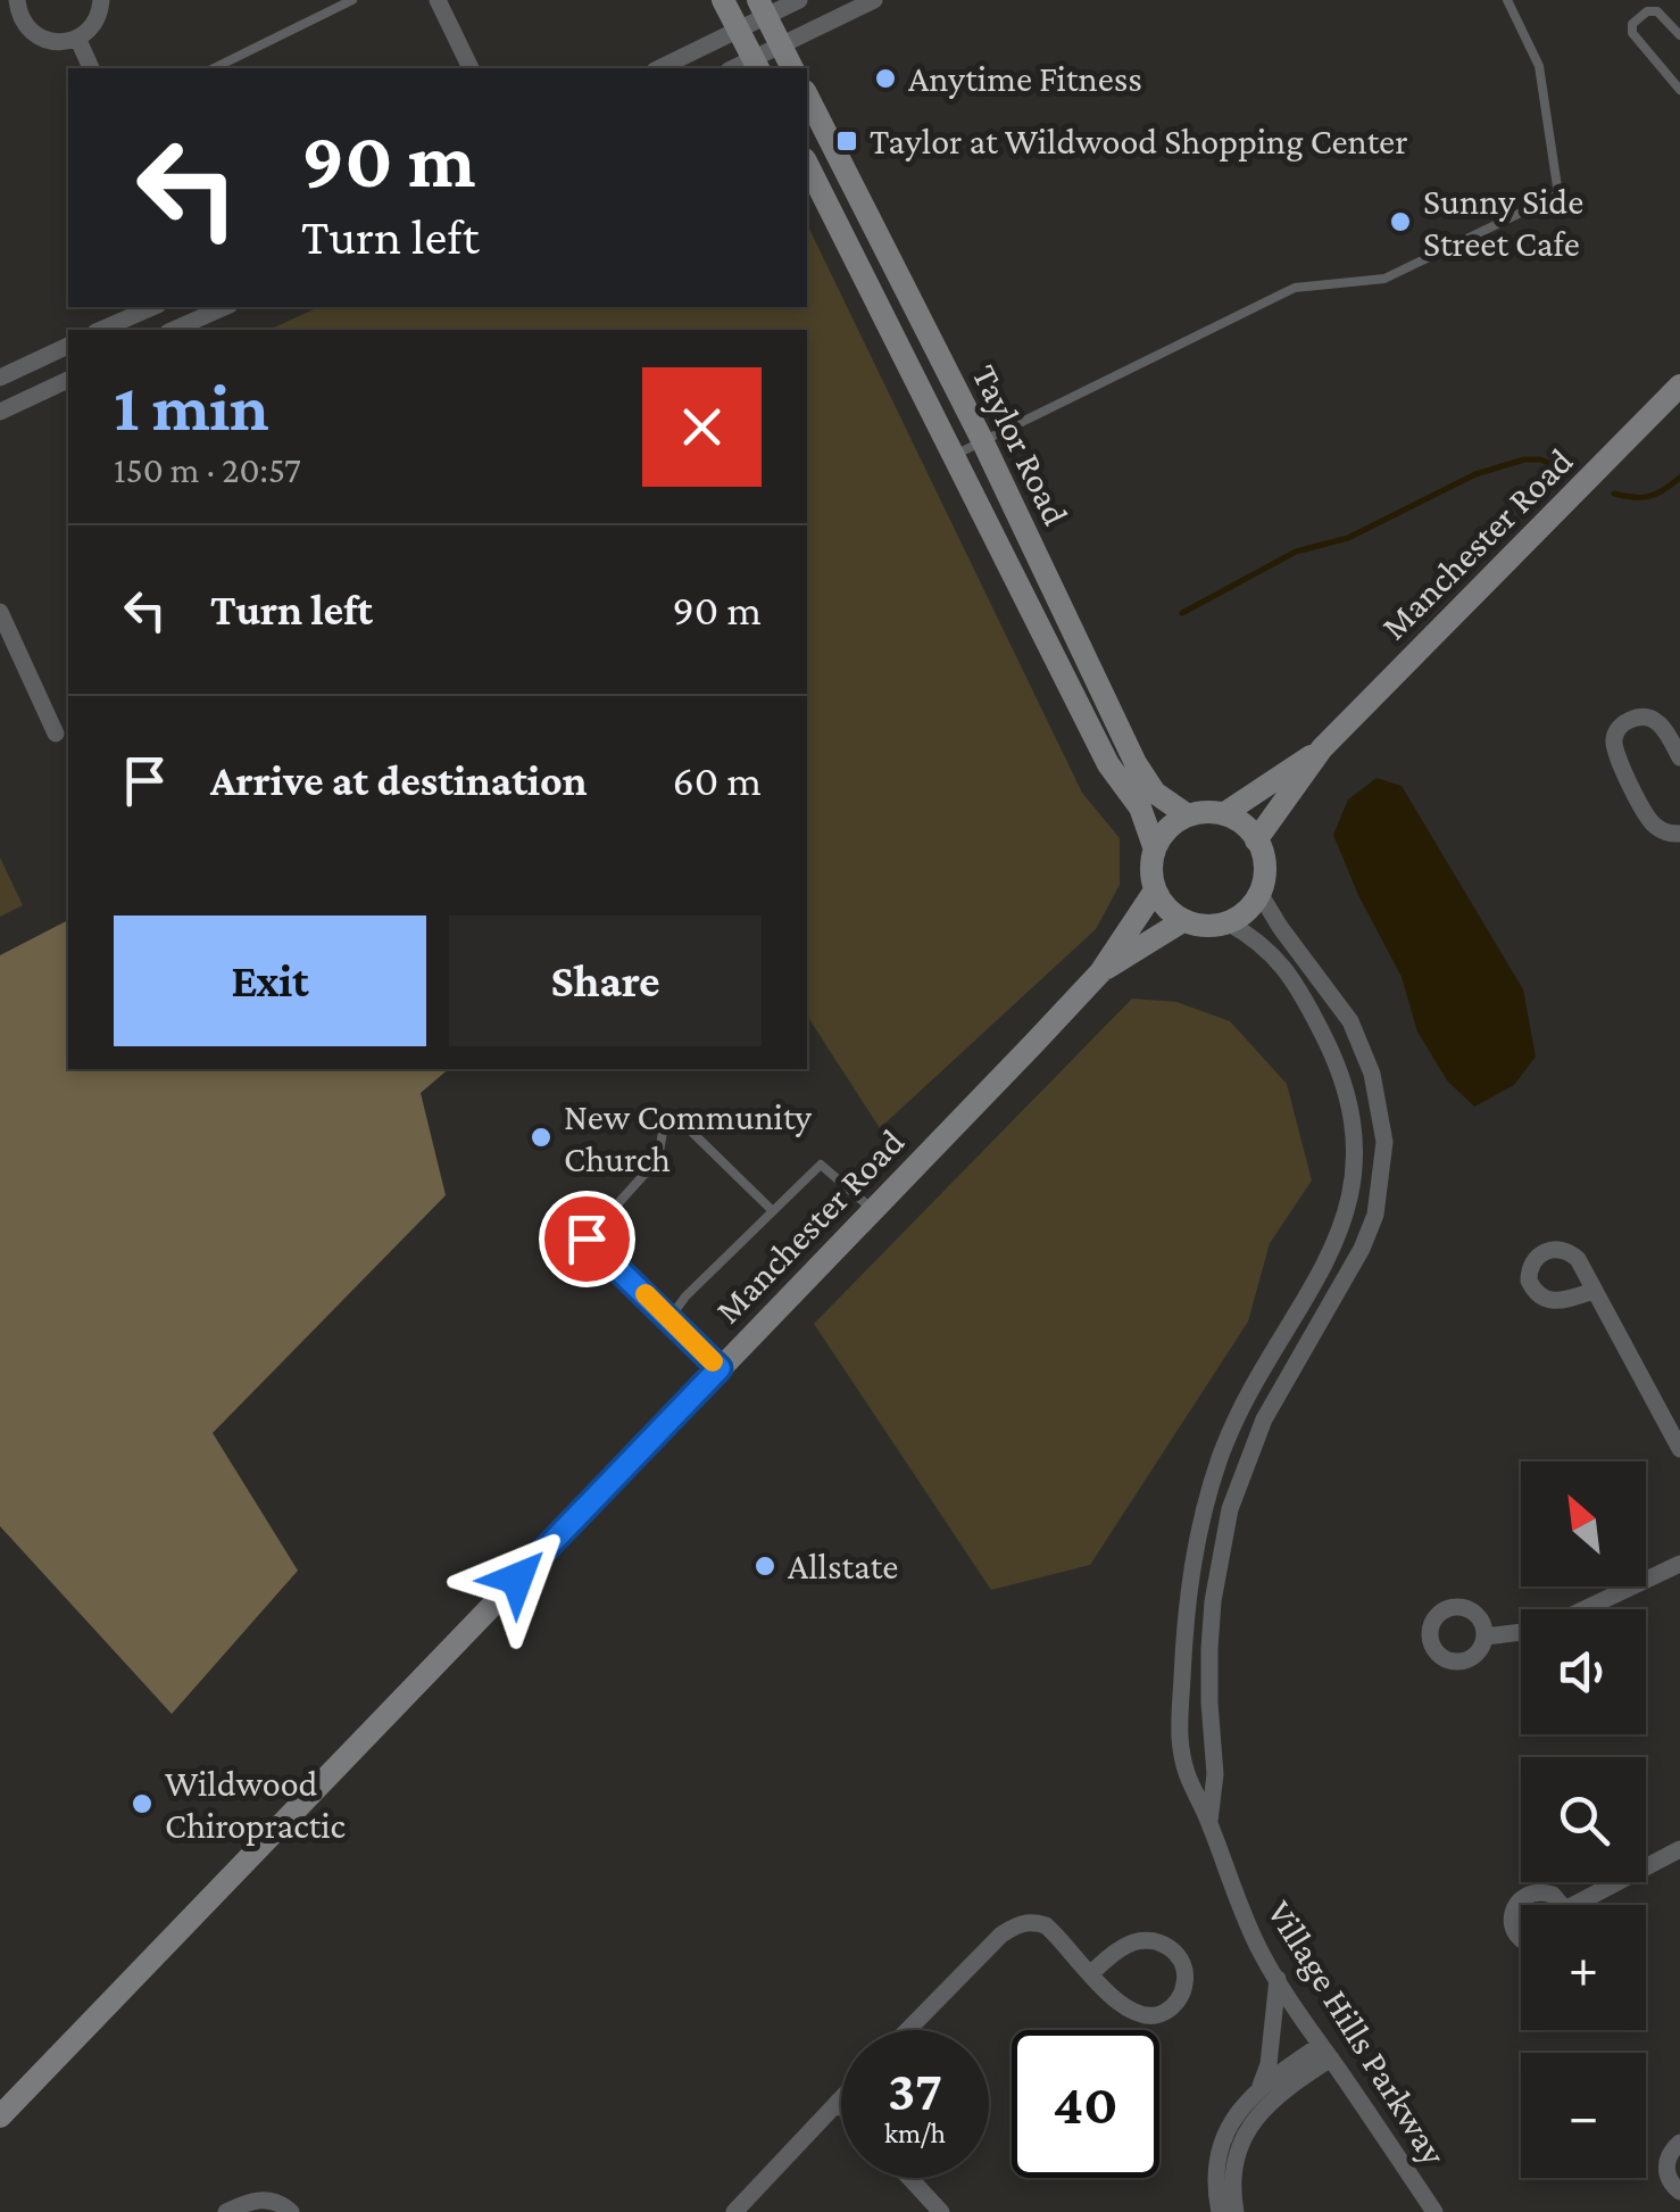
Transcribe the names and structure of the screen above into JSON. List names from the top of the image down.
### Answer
{
  "streets": {
    "street": ["Taylor Road", "Manchester Road", "Village Hills Parkway"]
  },
  "crossings": [
    ["Taylor Road", "Manchester Road"],
    ["Taylor Road", "Village Hills Parkway"],
    ["Manchester Road", "Village Hills Parkway"]
  ],
  "places": {
    "other": [
      "Anytime Fitness",
      "Sunny Side Street Cafe",
      "New Community Church",
      "Allstate",
      "Wildwood Chiropractic"
    ],
    "transit": ["Taylor at Wildwood Shopping Center"]
  },
  "north": "top left",
  "page": {
    "turn": ["90 m", "Turn left"],
    "heading": ["1 min", "150 m · 20:57"],
    "list": [
      {
        "name": "Turn left",
        "value": "90 m"
      },
      {
        "name": "Arrive at destination",
        "value": "60 m"
      }
    ],
    "buttons": ["Exit", "Share"],
    "map_buttons": ["+", "−"],
    "speed": "37 km/h",
    "limit": "40"
  }
}
